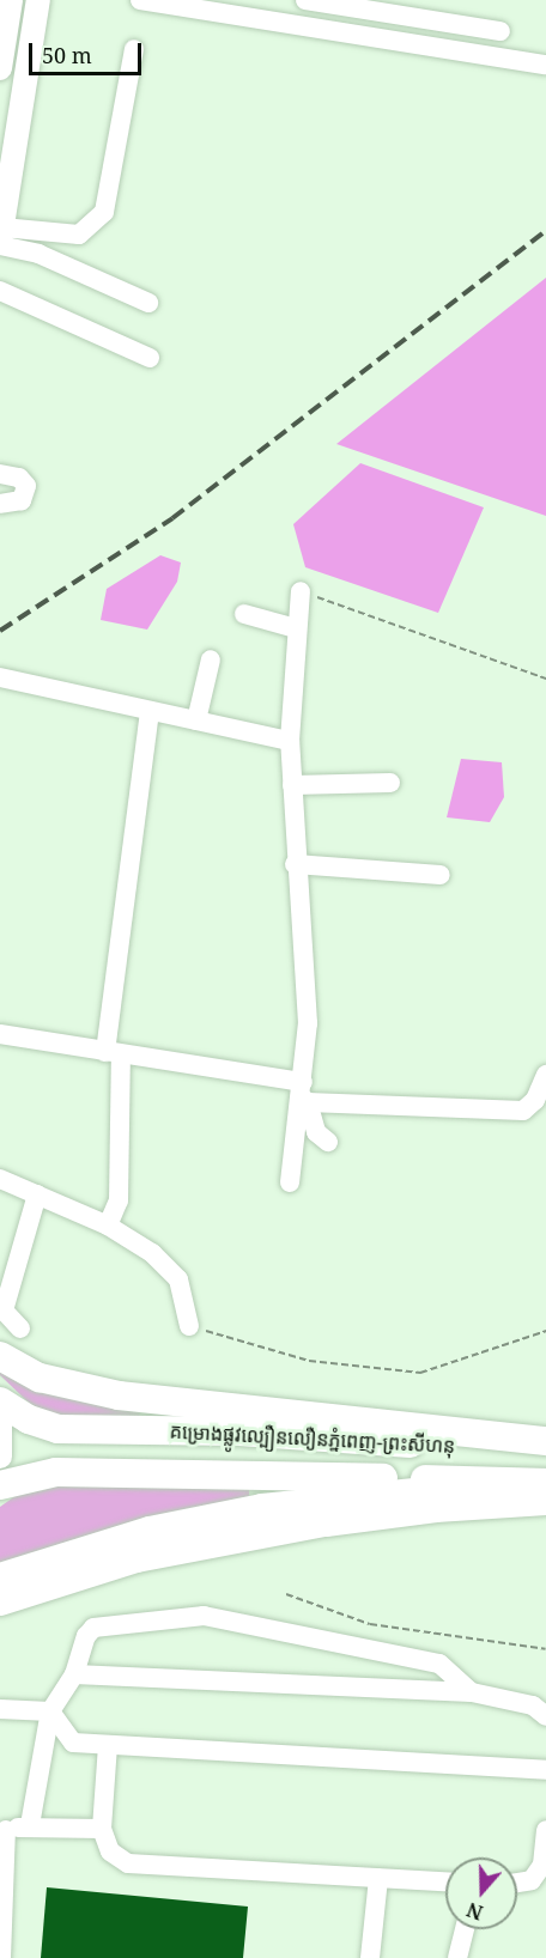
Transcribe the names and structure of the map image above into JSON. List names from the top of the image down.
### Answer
{
  "streets": {
    "highway": ["គម្រោងផ្លូវល្បឿនលឿនភ្នំពេញ-ព្រះសីហនុ"]
  },
  "scale_bar": "50 m",
  "north": "bottom"
}
